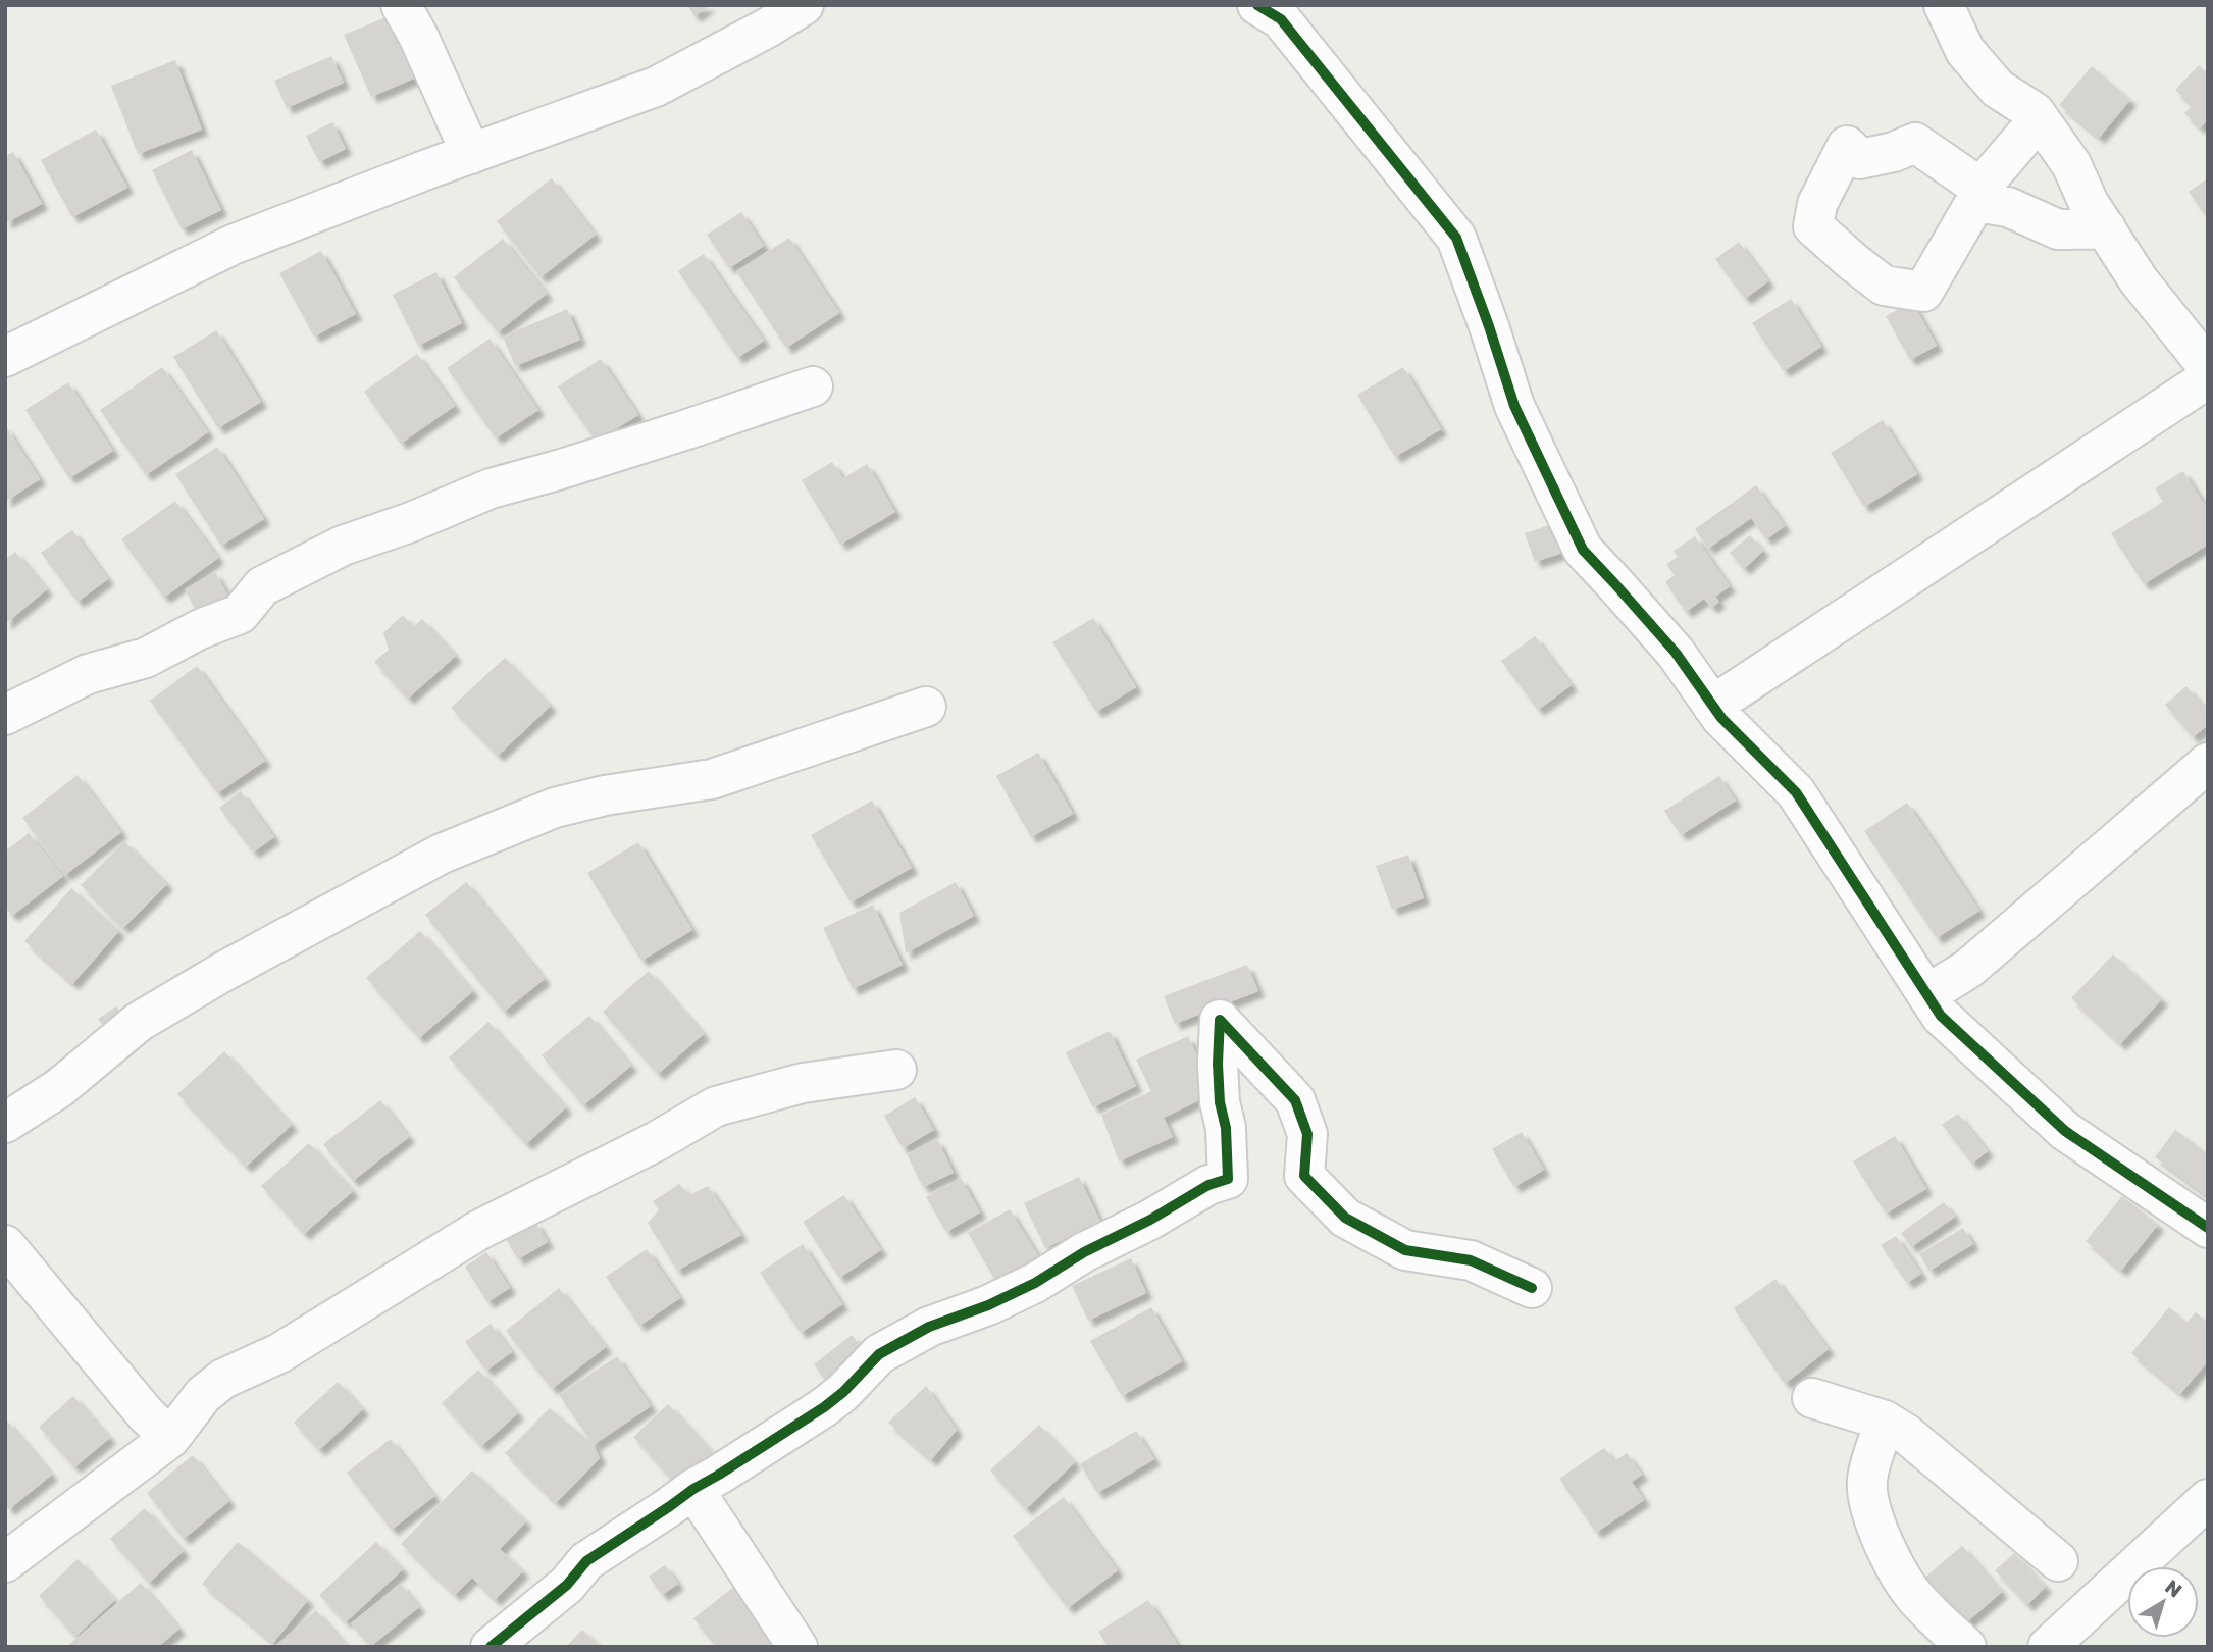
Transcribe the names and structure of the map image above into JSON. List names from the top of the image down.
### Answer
{
  "north": "top right"
}
